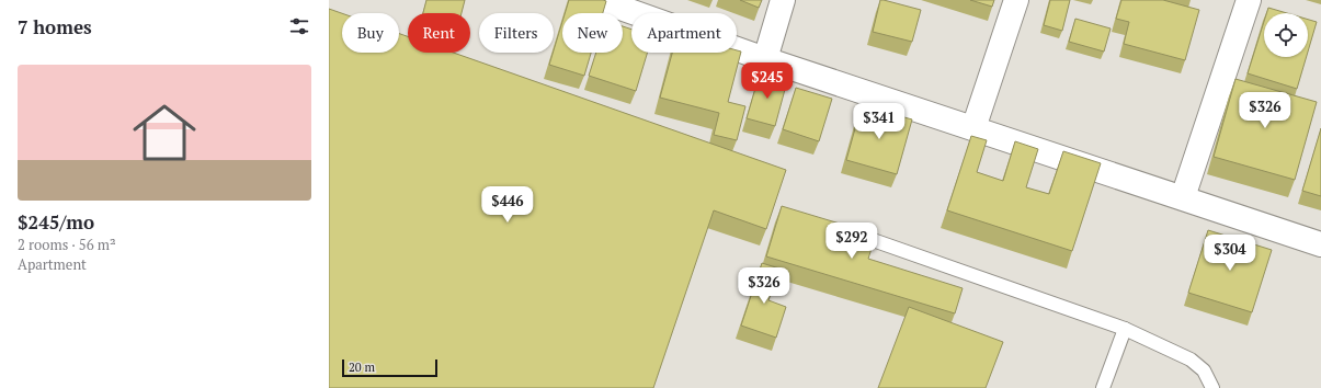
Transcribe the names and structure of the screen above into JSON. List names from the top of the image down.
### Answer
{
  "scale_bar": "20 m",
  "page": {
    "heading": "7 homes",
    "chip": [
      "Buy",
      "Rent",
      "Filters",
      "New",
      "Apartment"
    ],
    "list": [
      {
        "name": "$245/mo",
        "note": "2 rooms · 56 m² · Apartment"
      }
    ],
    "price": [
      "$245",
      "$326",
      "$341",
      "$446",
      "$292",
      "$304",
      "$326"
    ],
    "scale": "20 m"
  }
}
